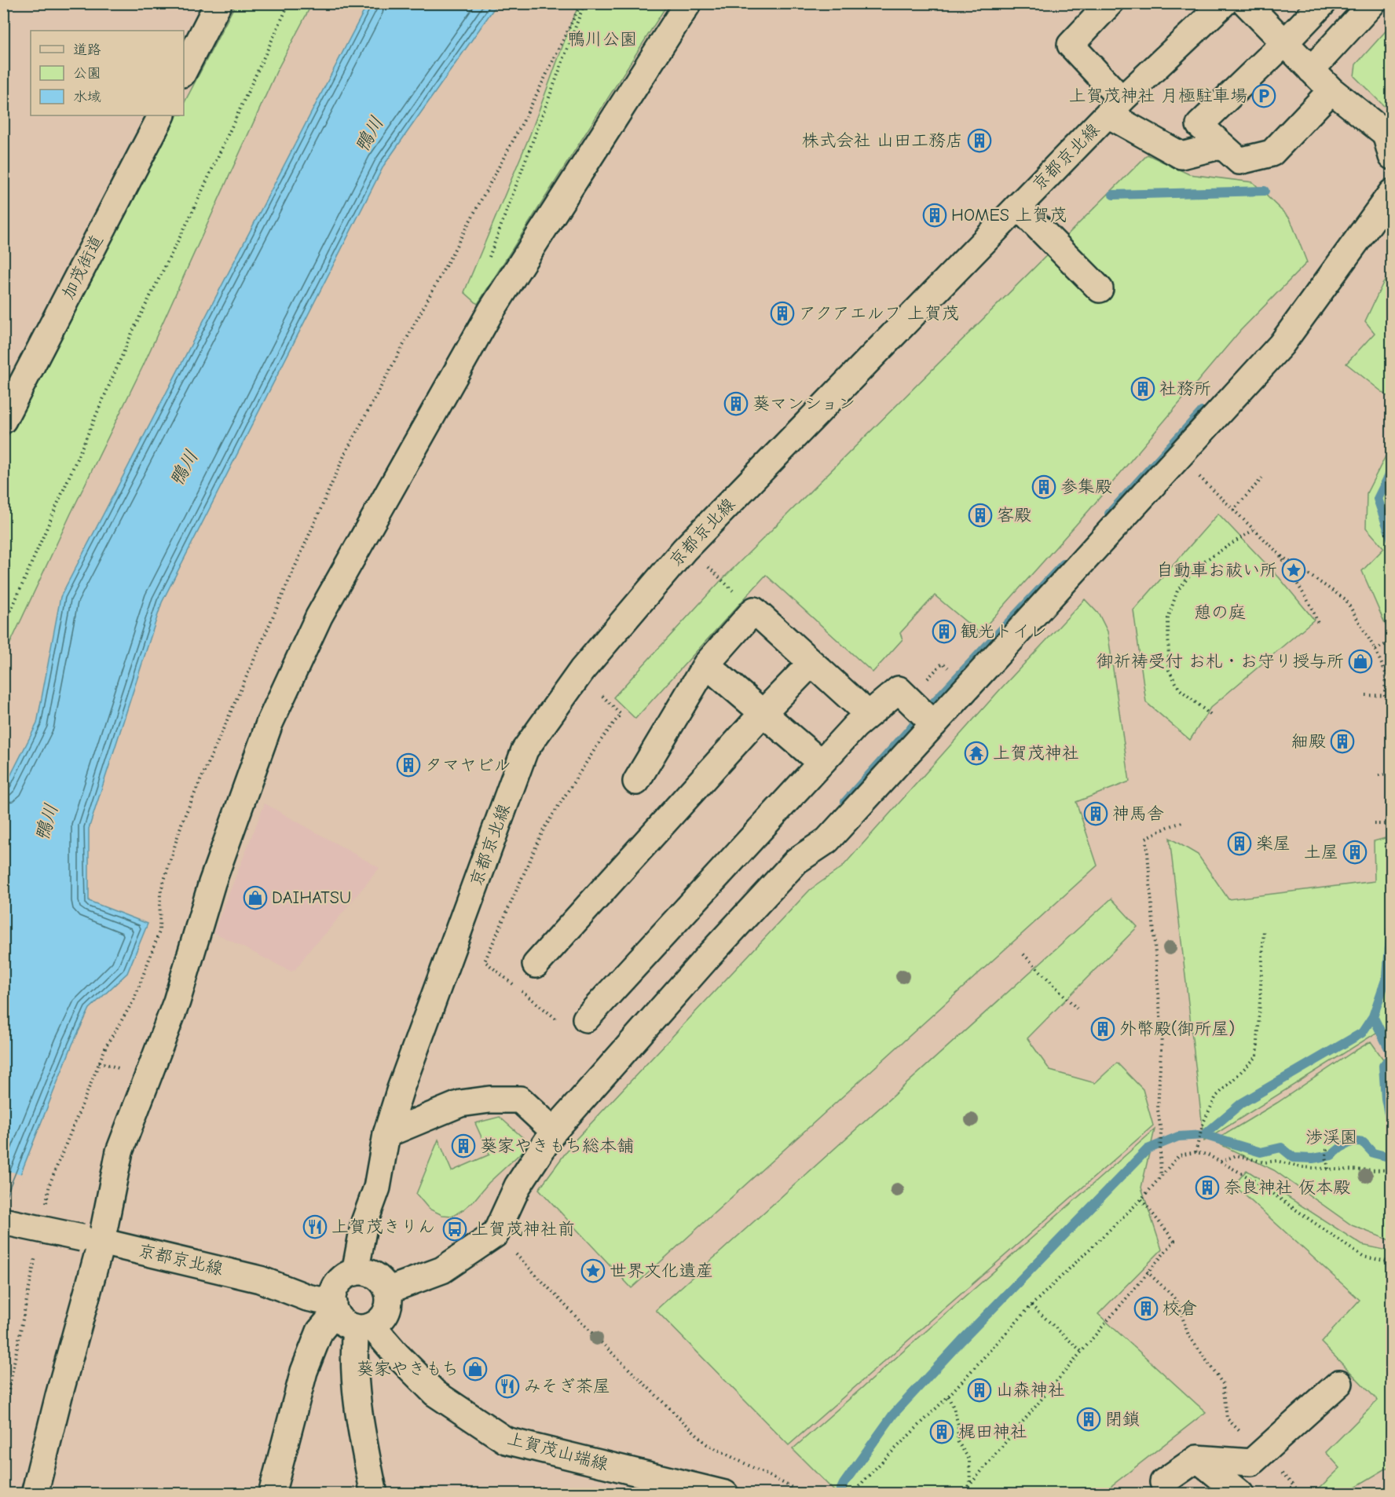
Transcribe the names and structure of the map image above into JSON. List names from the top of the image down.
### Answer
{
  "streets": {
    "main road": ["京都京北線", "加茂街道", "上賀茂山端線"]
  },
  "crossings": [
    ["京都京北線", "上賀茂山端線"]
  ],
  "water": ["鴨川"],
  "parks": ["鴨川公園", "憩の庭", "渉渓園"],
  "places": {
    "parking": ["上賀茂神社 月極駐車場"],
    "building": [
      "株式会社 山田工務店",
      "HOMES 上賀茂",
      "アクアエルフ 上賀茂",
      "社務所",
      "葵マンション",
      "参集殿",
      "客殿",
      "観光トイレ",
      "細殿",
      "タマヤビル",
      "神馬舎",
      "楽屋",
      "土屋",
      "外幣殿(御所屋)",
      "葵家やきもち総本舗",
      "奈良神社 仮本殿",
      "校倉",
      "山森神社",
      "閉鎖",
      "梶田神社"
    ],
    "place": ["自動車お祓い所", "世界文化遺産"],
    "shop": ["御祈祷受付 お札・お守り授与所", "DAIHATSU", "葵家やきもち"],
    "temple": ["上賀茂神社"],
    "restaurant": ["上賀茂きりん", "みそぎ茶屋"],
    "bus stop": ["上賀茂神社前"]
  },
  "legend": ["道路", "公園", "水域"]
}
